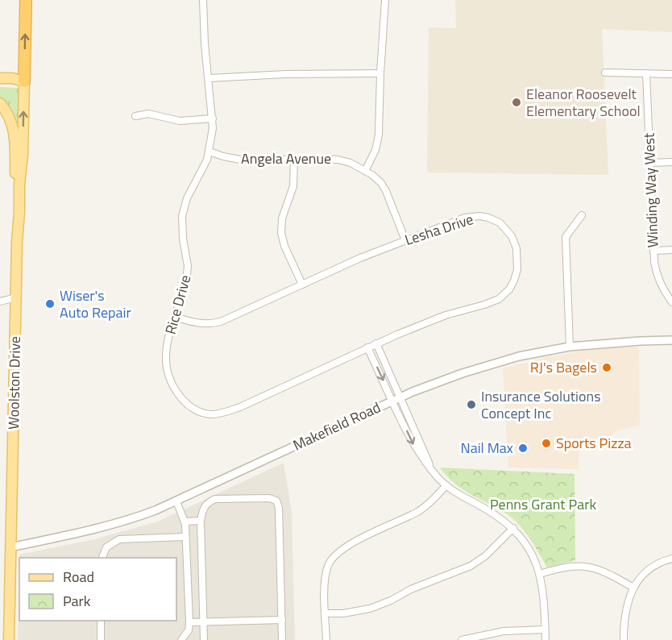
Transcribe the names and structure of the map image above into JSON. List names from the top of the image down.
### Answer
{
  "streets": {
    "main road": ["Woolston Drive"],
    "street": [
      "Angela Avenue",
      "Winding Way West",
      "Lesha Drive",
      "Rice Drive",
      "Makefield Road"
    ]
  },
  "crossings": [
    ["Angela Avenue", "Lesha Drive"],
    ["Angela Avenue", "Rice Drive"],
    ["Lesha Drive", "Rice Drive"],
    ["Woolston Drive", "Makefield Road"]
  ],
  "parks": ["Penns Grant Park"],
  "places": [
    "Eleanor Roosevelt Elementary School",
    "Wiser's Auto Repair",
    "RJ's Bagels",
    "Insurance Solutions Concept Inc",
    "Sports Pizza",
    "Nail Max"
  ],
  "legend": ["Road", "Park"]
}
